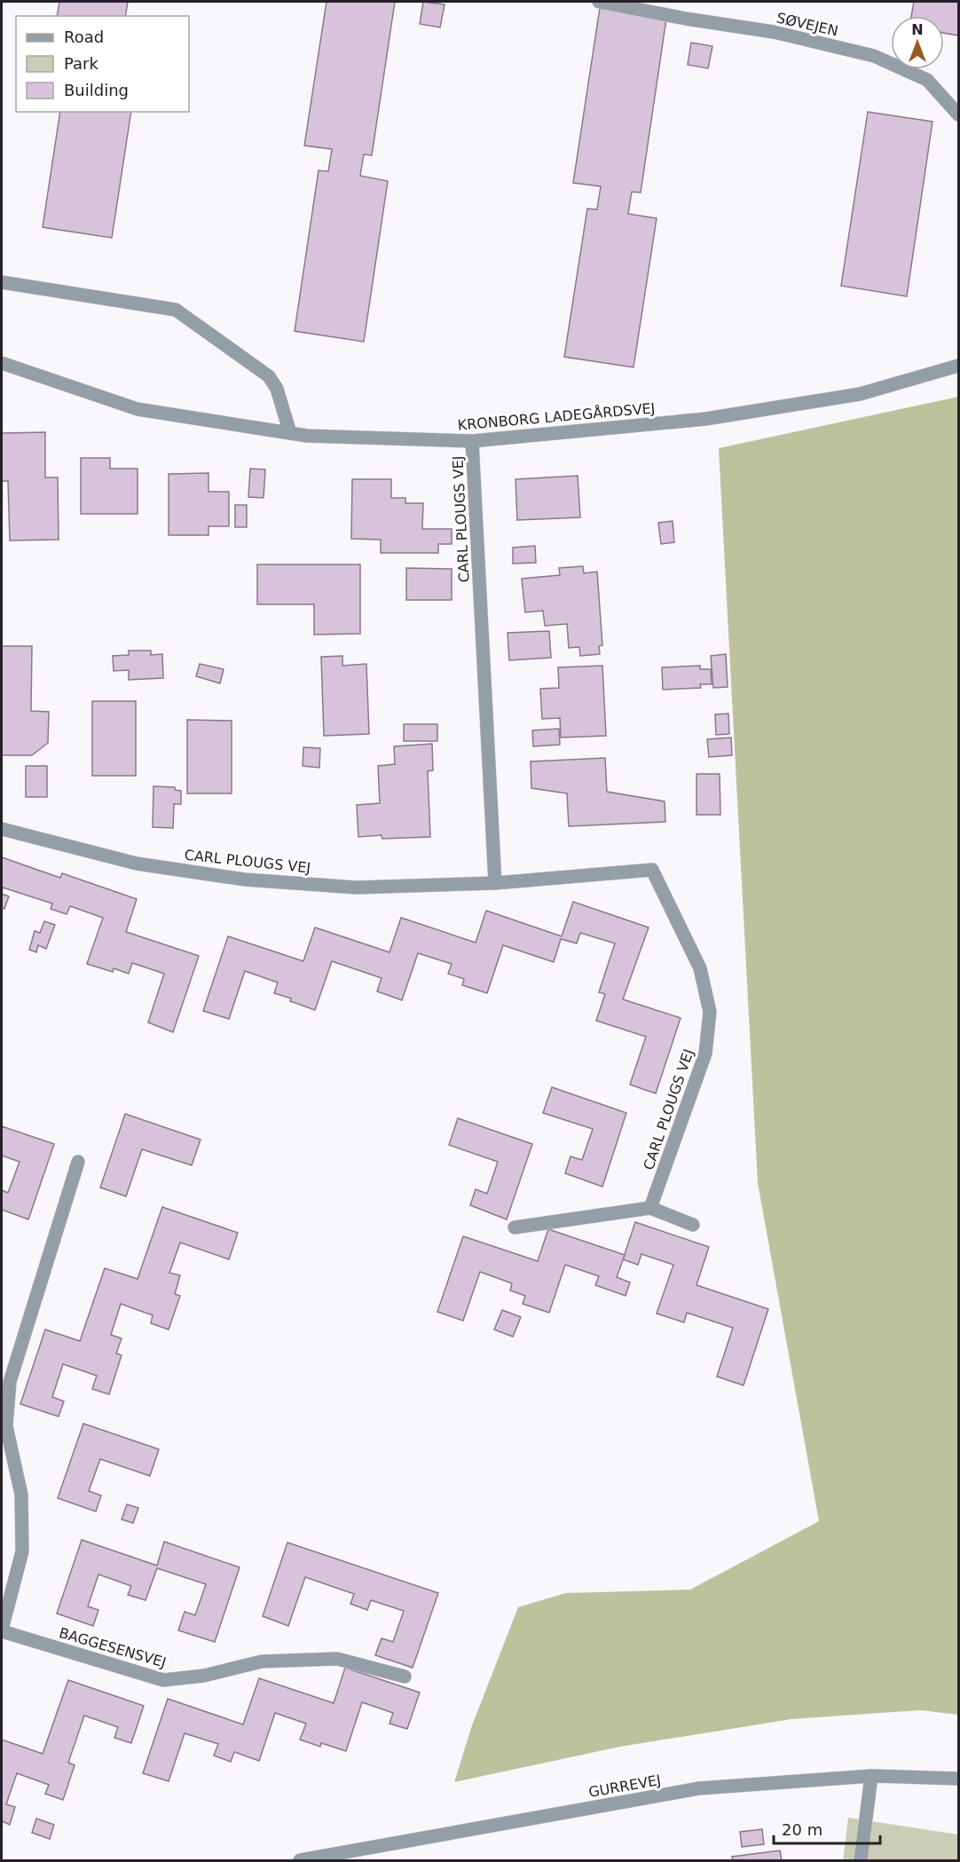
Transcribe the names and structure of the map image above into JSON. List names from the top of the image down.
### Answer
{
  "streets": {
    "street": [
      "SØVEJEN",
      "KRONBORG LADEGÅRDSVEJ",
      "CARL PLOUGS VEJ",
      "BAGGESENSVEJ",
      "GURREVEJ"
    ]
  },
  "crossings": [
    ["KRONBORG LADEGÅRDSVEJ", "CARL PLOUGS VEJ"]
  ],
  "legend": ["Road", "Park", "Building"],
  "scale_bar": "20 m",
  "north": "top"
}
